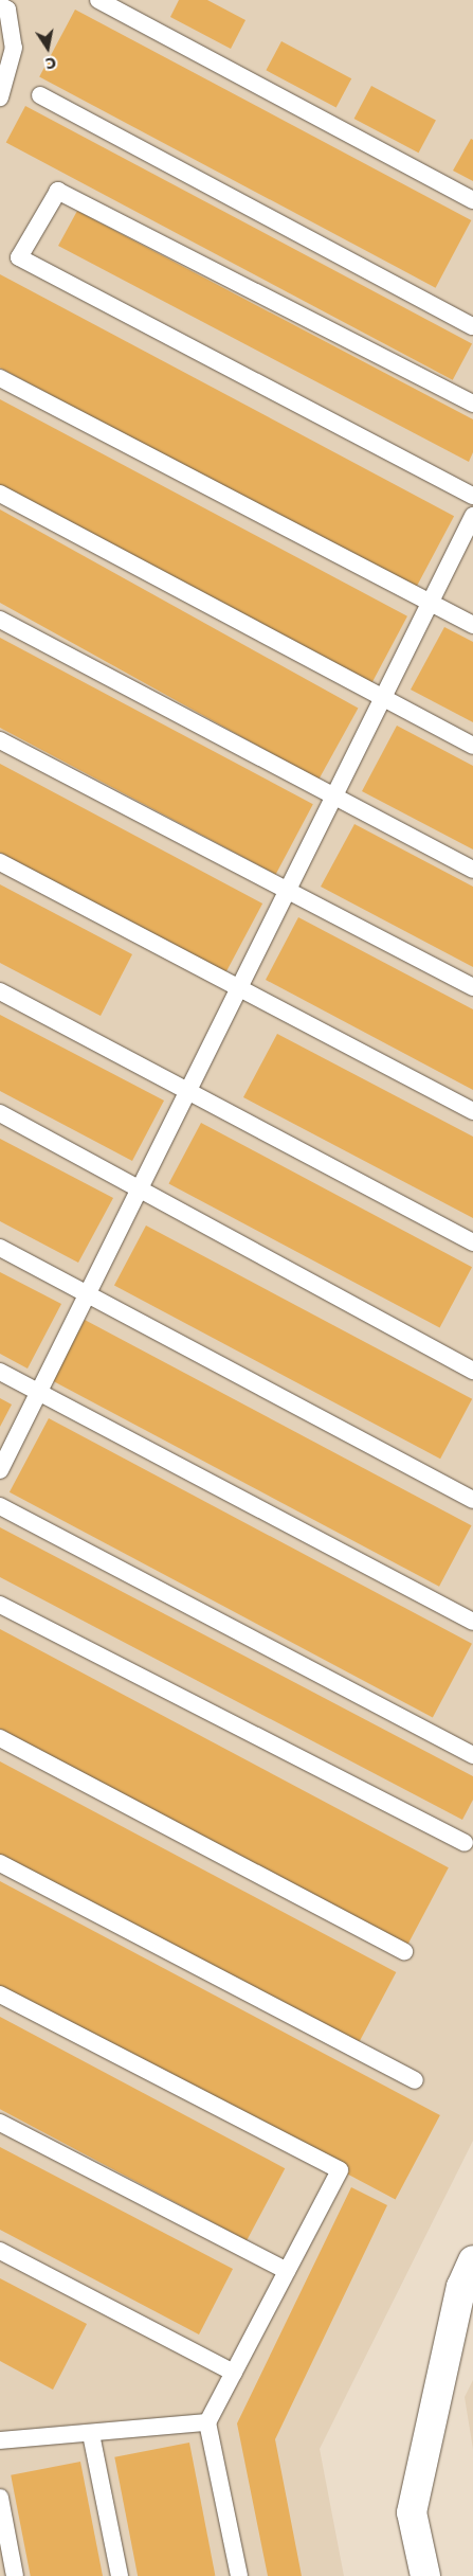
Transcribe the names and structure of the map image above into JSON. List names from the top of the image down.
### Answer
{
  "north": "bottom"
}
